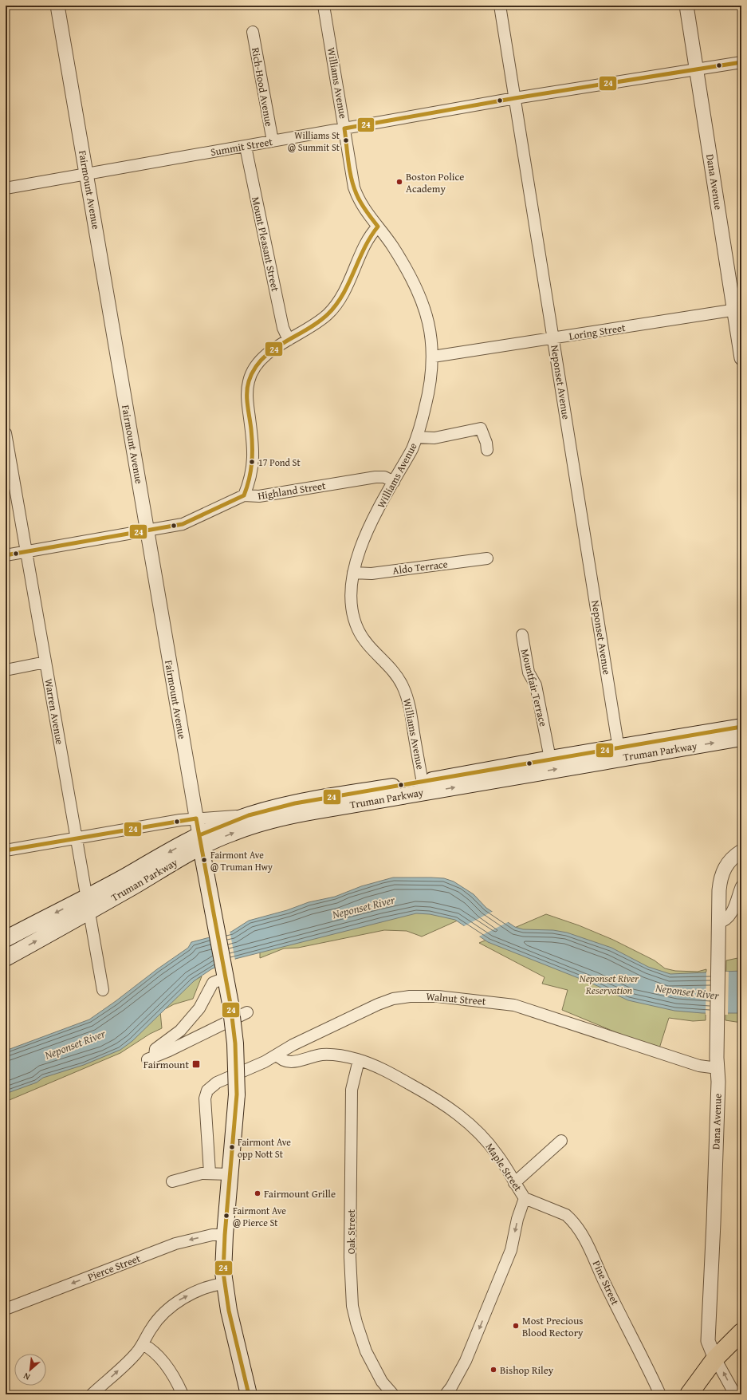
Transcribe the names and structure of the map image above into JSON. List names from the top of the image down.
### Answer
{
  "streets": {
    "main road": ["Fairmount Avenue", "Truman Parkway"],
    "street": [
      "Williams Avenue",
      "Rich-Hood Avenue",
      "Summit Street",
      "Dana Avenue",
      "Mount Pleasant Street",
      "Loring Street",
      "Neponset Avenue",
      "Highland Street",
      "Aldo Terrace",
      "Mountfair Terrace",
      "Warren Avenue",
      "Walnut Street",
      "Maple Street",
      "Oak Street",
      "Pierce Street",
      "Pine Street"
    ]
  },
  "crossings": [
    ["Williams Avenue", "Summit Street"],
    ["Williams Avenue", "Loring Street"],
    ["Williams Avenue", "Highland Street"],
    ["Williams Avenue", "Aldo Terrace"],
    ["Williams Avenue", "Truman Parkway"],
    ["Rich-Hood Avenue", "Summit Street"],
    ["Summit Street", "Dana Avenue"],
    ["Summit Street", "Fairmount Avenue"],
    ["Summit Street", "Mount Pleasant Street"],
    ["Summit Street", "Neponset Avenue"],
    ["Dana Avenue", "Loring Street"],
    ["Dana Avenue", "Walnut Street"],
    ["Fairmount Avenue", "Highland Street"],
    ["Fairmount Avenue", "Truman Parkway"],
    ["Fairmount Avenue", "Pierce Street"],
    ["Loring Street", "Neponset Avenue"],
    ["Neponset Avenue", "Truman Parkway"],
    ["Highland Street", "Warren Avenue"],
    ["Mountfair Terrace", "Truman Parkway"],
    ["Warren Avenue", "Truman Parkway"],
    ["Walnut Street", "Maple Street"],
    ["Maple Street", "Oak Street"],
    ["Maple Street", "Pine Street"]
  ],
  "one_way": ["Maple Street"],
  "water": ["Neponset River"],
  "parks": ["Neponset River Reservation"],
  "places": {
    "other": [
      "Williams St @ Summit St",
      "Boston Police Academy",
      "17 Pond St",
      "Fairmont Ave @ Truman Hwy",
      "Fairmont Ave opp Nott St",
      "Fairmount Grille",
      "Fairmont Ave @ Pierce St",
      "Most Precious Blood Rectory",
      "Bishop Riley"
    ],
    "transit": ["Fairmount"]
  },
  "lines": ["transit line 24"],
  "north": "bottom left"
}
